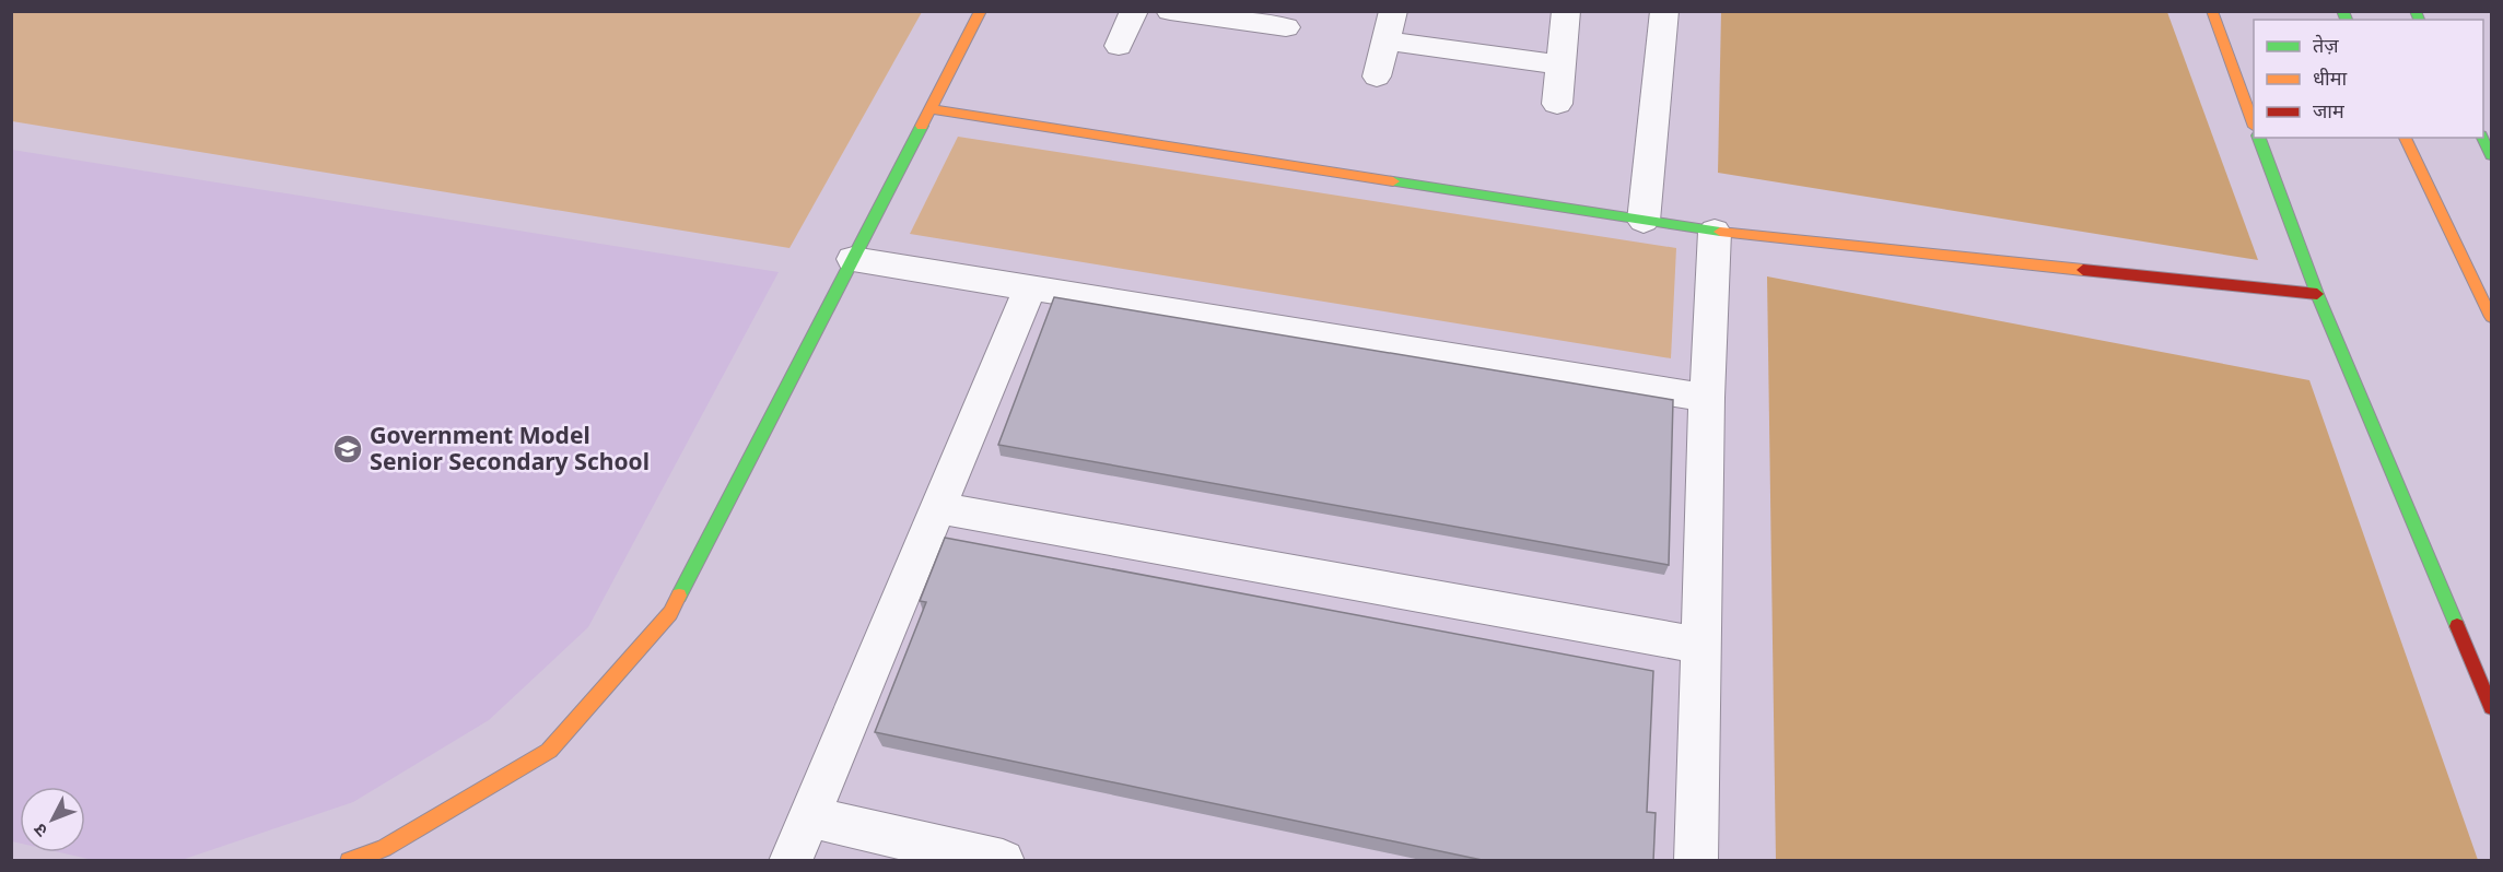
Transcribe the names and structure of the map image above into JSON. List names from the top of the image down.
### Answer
{
  "places": {
    "school or university": ["Government Model Senior Secondary School"]
  },
  "legend": ["तेज़", "धीमा", "जाम"],
  "north": "bottom left"
}
